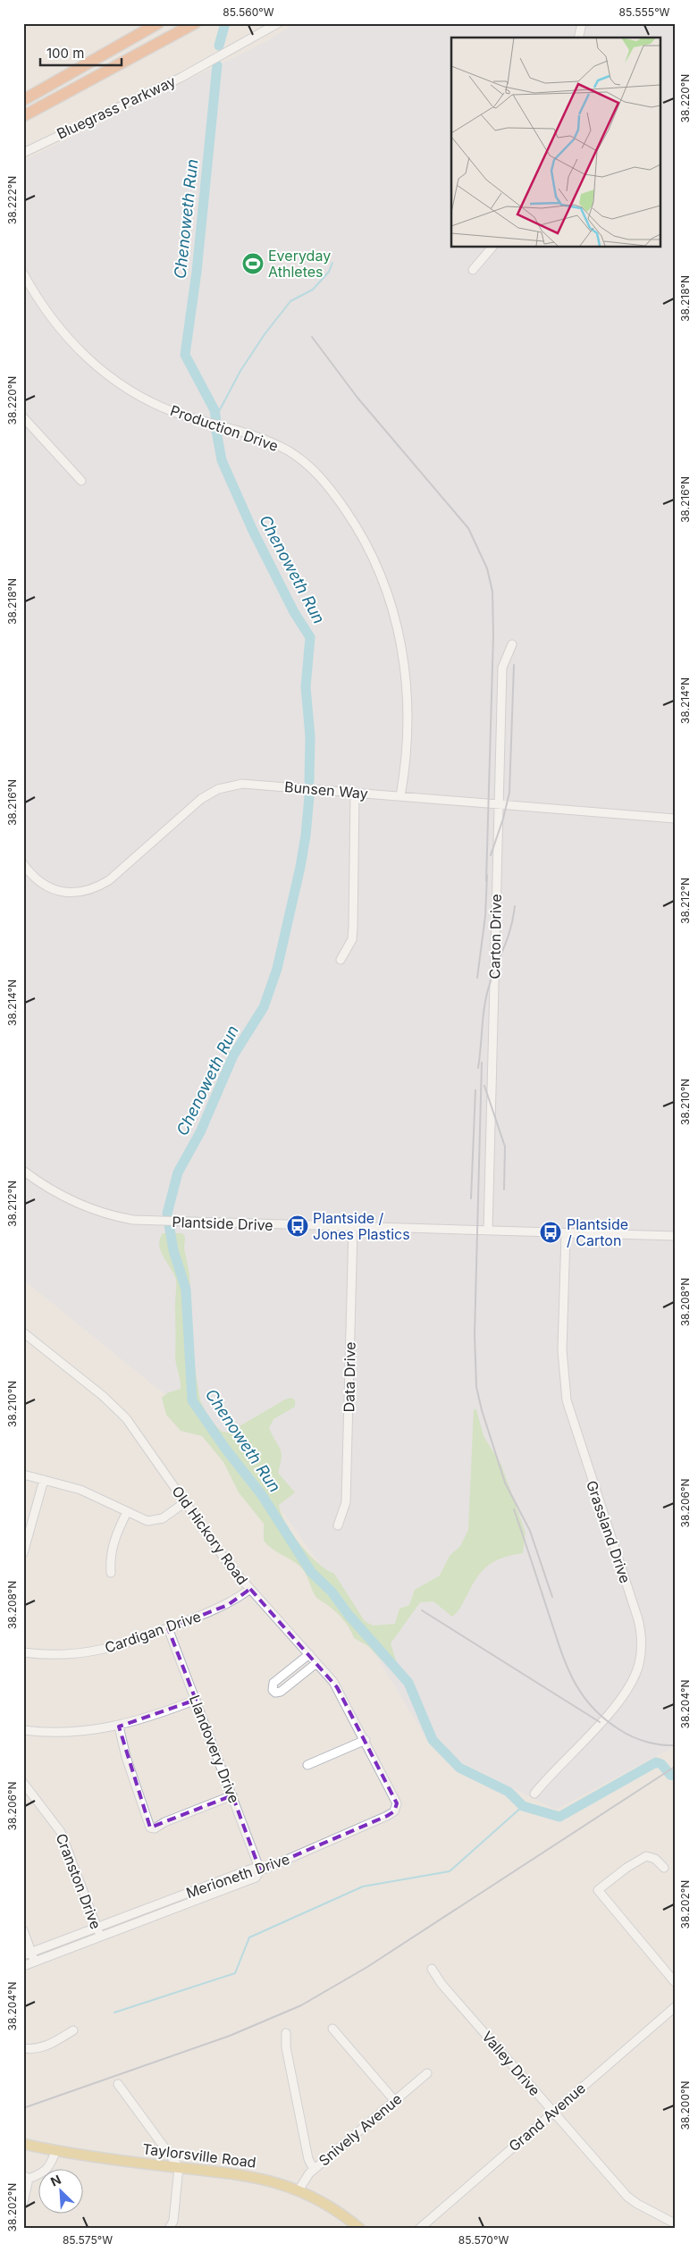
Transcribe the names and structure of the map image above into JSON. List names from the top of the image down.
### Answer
{
  "streets": {
    "main road": ["Taylorsville Road"],
    "street": [
      "Bluegrass Parkway",
      "Production Drive",
      "Bunsen Way",
      "Carton Drive",
      "Plantside Drive",
      "Data Drive",
      "Grassland Drive",
      "Old Hickory Road",
      "Cardigan Drive",
      "Llandovery Drive",
      "Merioneth Drive",
      "Cranston Drive",
      "Valley Drive",
      "Grand Avenue",
      "Snively Avenue"
    ]
  },
  "crossings": [
    ["Production Drive", "Bunsen Way"],
    ["Bunsen Way", "Carton Drive"],
    ["Carton Drive", "Plantside Drive"],
    ["Plantside Drive", "Data Drive"],
    ["Plantside Drive", "Grassland Drive"],
    ["Old Hickory Road", "Cardigan Drive"],
    ["Old Hickory Road", "Merioneth Drive"],
    ["Cardigan Drive", "Llandovery Drive"],
    ["Llandovery Drive", "Merioneth Drive"],
    ["Merioneth Drive", "Cranston Drive"],
    ["Valley Drive", "Grand Avenue"],
    ["Snively Avenue", "Taylorsville Road"]
  ],
  "water": ["Chenoweth Run"],
  "places": {
    "sports": ["Everyday Athletes"],
    "bus stop": ["Plantside / Jones Plastics", "Plantside / Carton"]
  },
  "scale_bar": "100 m",
  "north": "top left",
  "coordinates": [
    "85.560°W",
    "85.555°W",
    "38.220°N",
    "38.222°N",
    "38.218°N",
    "38.216°N",
    "38.214°N",
    "38.212°N",
    "38.210°N",
    "38.208°N",
    "38.206°N",
    "38.204°N",
    "38.202°N",
    "38.200°N",
    "85.575°W",
    "85.570°W"
  ]
}
